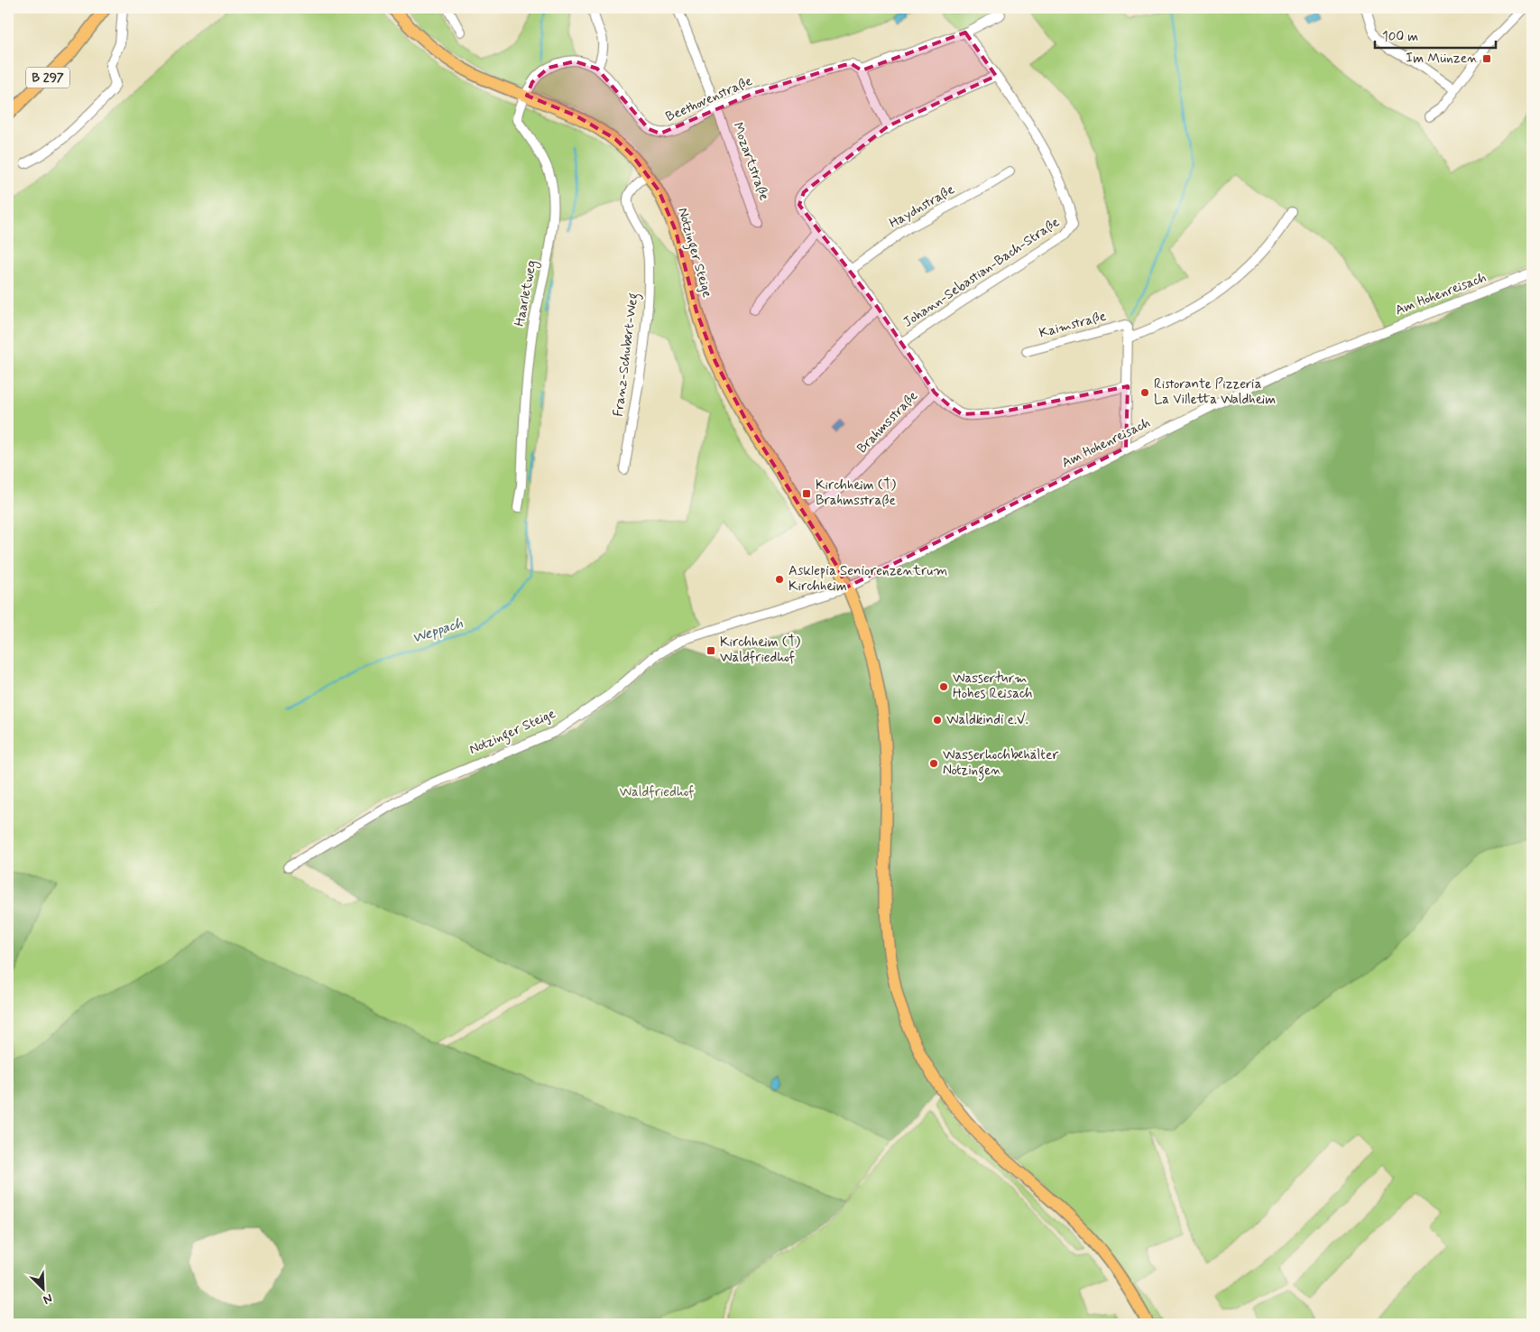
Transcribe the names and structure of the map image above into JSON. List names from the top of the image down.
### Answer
{
  "streets": {
    "main road": ["B 297", "Notzinger Steige"],
    "street": [
      "Beethovenstraße",
      "Mozartstraße",
      "Haydnstraße",
      "Johann-Sebastian-Bach-Straße",
      "Haarletweg",
      "Am Hohenreisach",
      "Kaimstraße",
      "Franz-Schubert-Weg",
      "Brahmsstraße"
    ]
  },
  "crossings": [
    ["Beethovenstraße", "Mozartstraße"],
    ["Beethovenstraße", "Notzinger Steige"],
    ["Beethovenstraße", "Haarletweg"],
    ["Notzinger Steige", "Haarletweg"],
    ["Notzinger Steige", "Am Hohenreisach"],
    ["Notzinger Steige", "Franz-Schubert-Weg"],
    ["Notzinger Steige", "Brahmsstraße"]
  ],
  "water": ["Weppach"],
  "parks": ["Waldfriedhof"],
  "places": {
    "transit": ["Im Münzen", "Kirchheim (T) Brahmsstraße", "Kirchheim (T) Waldfriedhof"],
    "other": [
      "Ristorante Pizzeria La Villetta Waldheim",
      "Asklepia Seniorenzentrum Kirchheim",
      "Wasserturm Hohes Reisach",
      "Waldkindi e.V.",
      "Wasserhochbehälter Notzingen"
    ]
  },
  "scale_bar": "100 m",
  "north": "bottom right"
}
